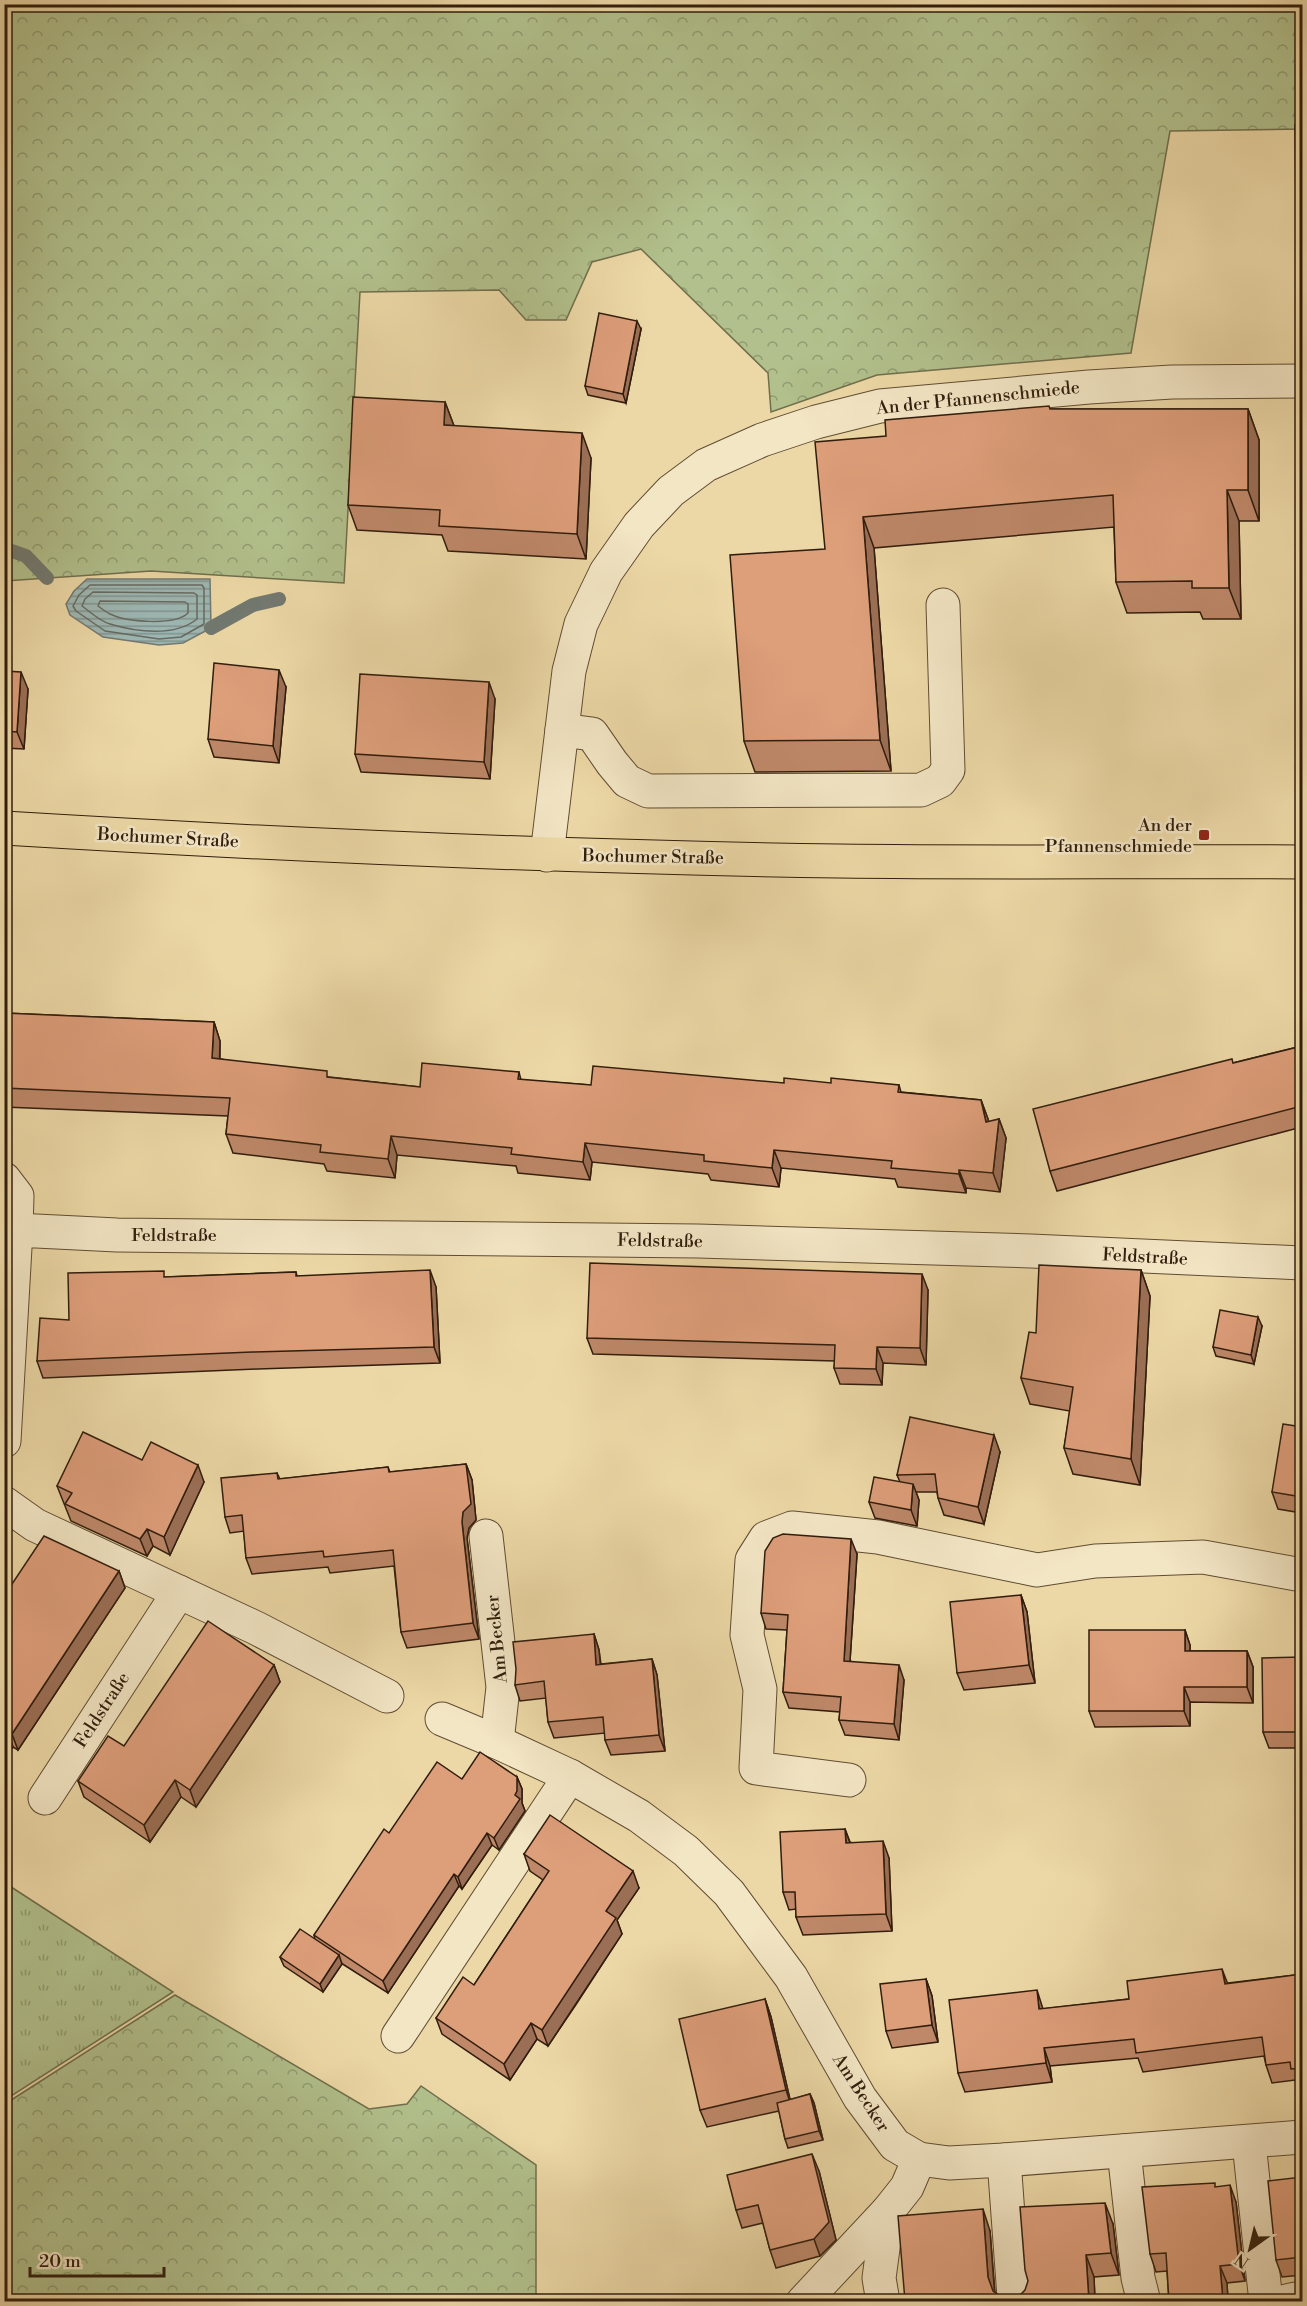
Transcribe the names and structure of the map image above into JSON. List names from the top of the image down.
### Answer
{
  "streets": {
    "main road": ["Bochumer Straße"],
    "street": ["An der Pfannenschmiede", "Feldstraße", "Am Becker"]
  },
  "crossings": [
    ["An der Pfannenschmiede", "Bochumer Straße"]
  ],
  "places": {
    "transit": ["An der Pfannenschmiede"]
  },
  "scale_bar": "20 m",
  "north": "bottom left"
}
